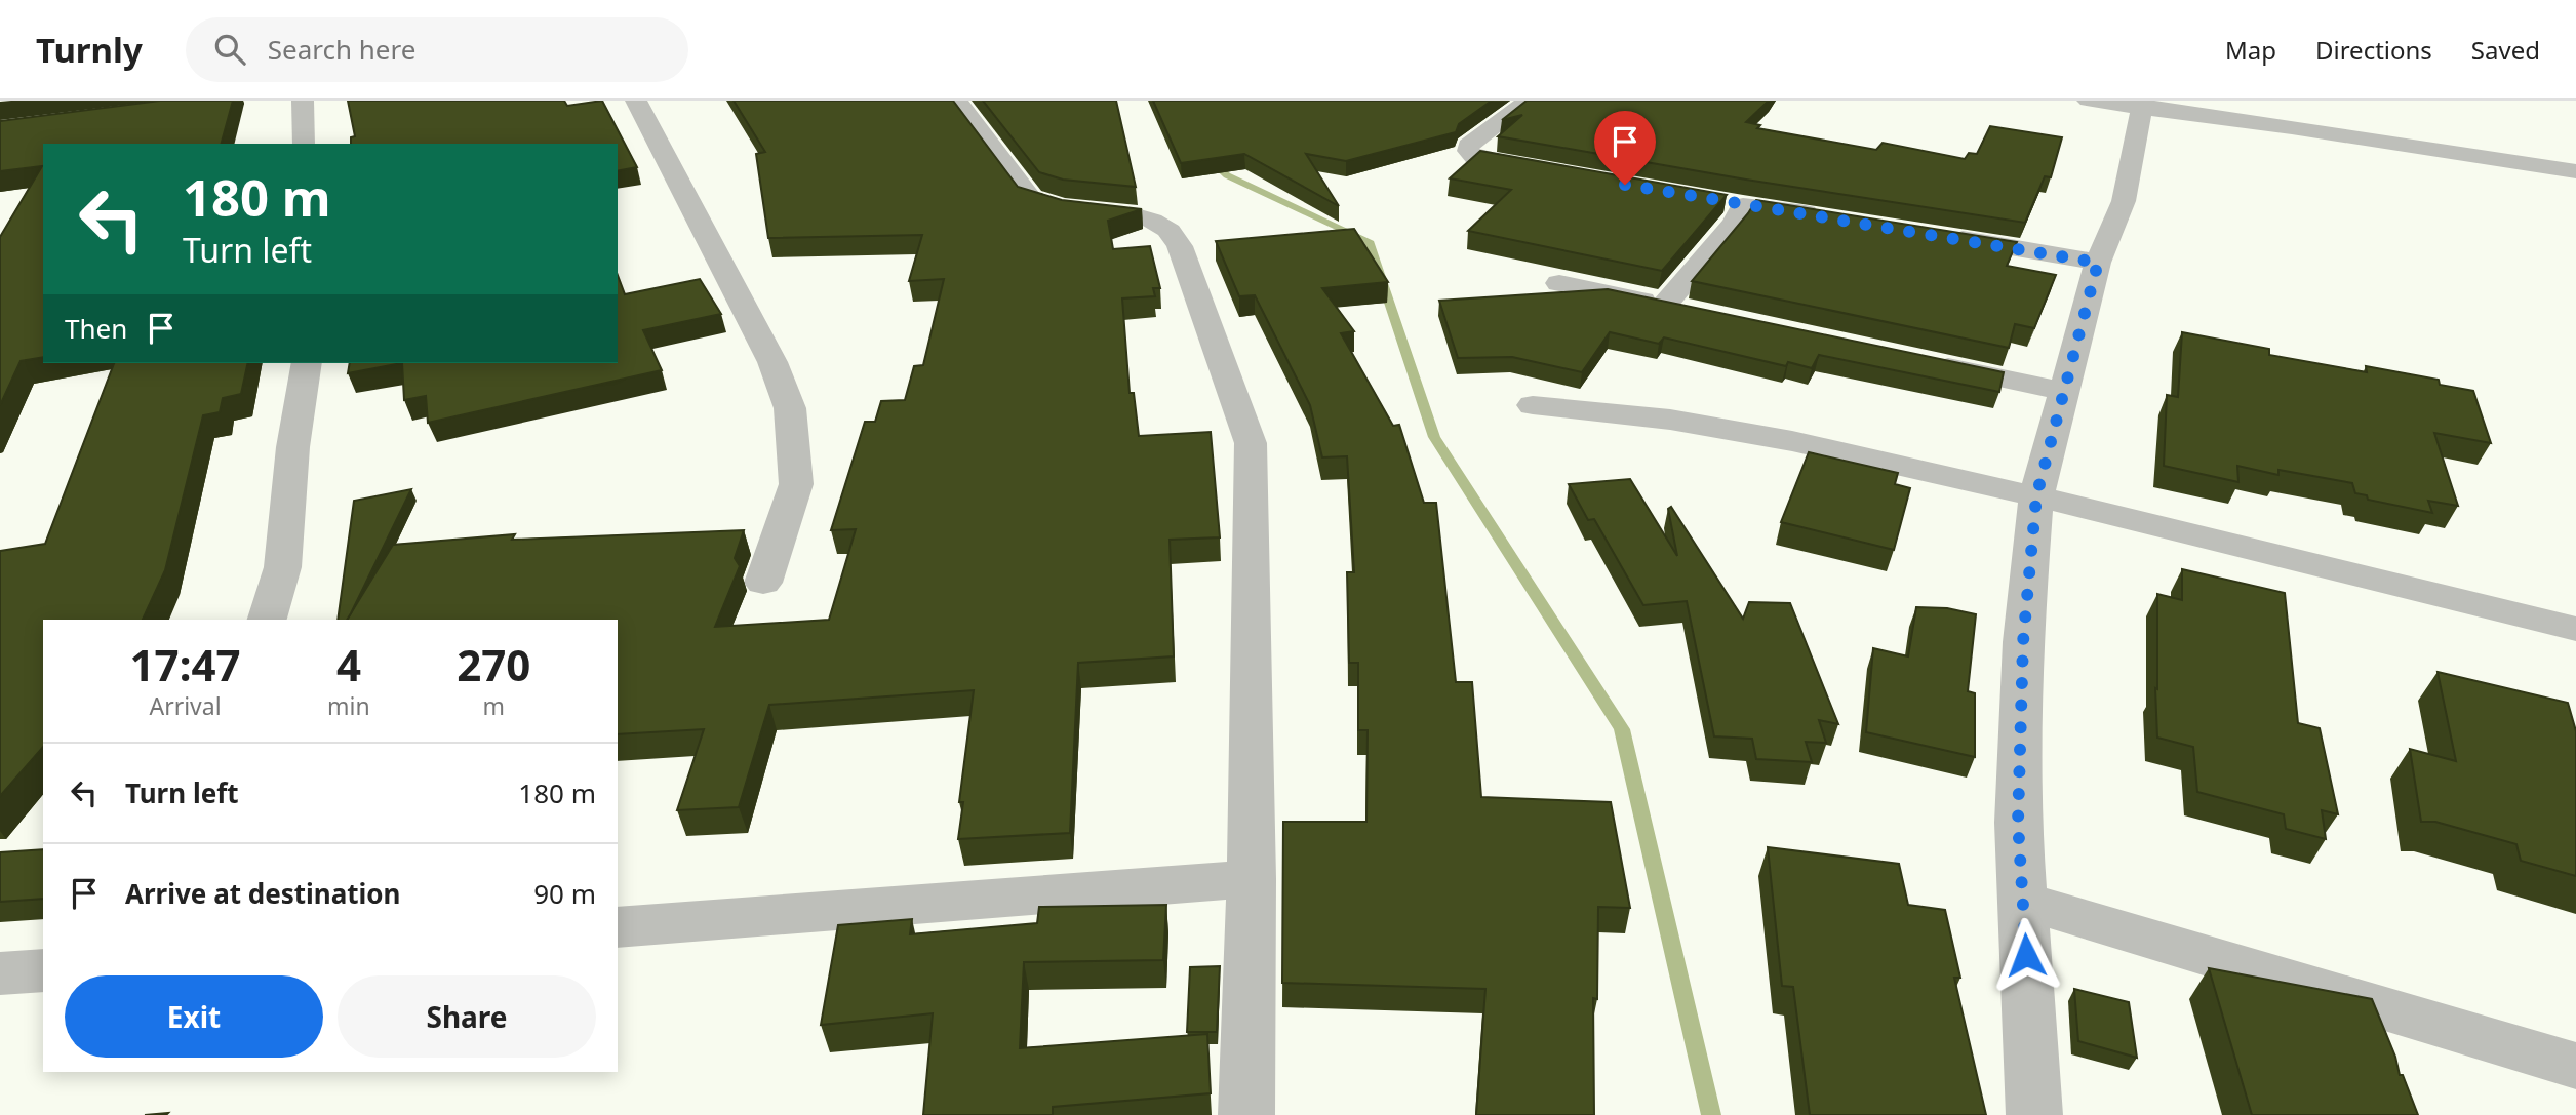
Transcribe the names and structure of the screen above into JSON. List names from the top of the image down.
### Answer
{
  "page": {
    "header": "Turnly",
    "search": "Search here",
    "nav": ["Map", "Directions", "Saved"],
    "turn": ["180 m", "Turn left"],
    "then": "Then",
    "eta": [
      "17:47",
      "Arrival",
      "4",
      "min",
      "270",
      "m"
    ],
    "list": [
      {
        "name": "Turn left",
        "value": "180 m"
      },
      {
        "name": "Arrive at destination",
        "value": "90 m"
      }
    ],
    "buttons": ["Exit", "Share"]
  }
}
